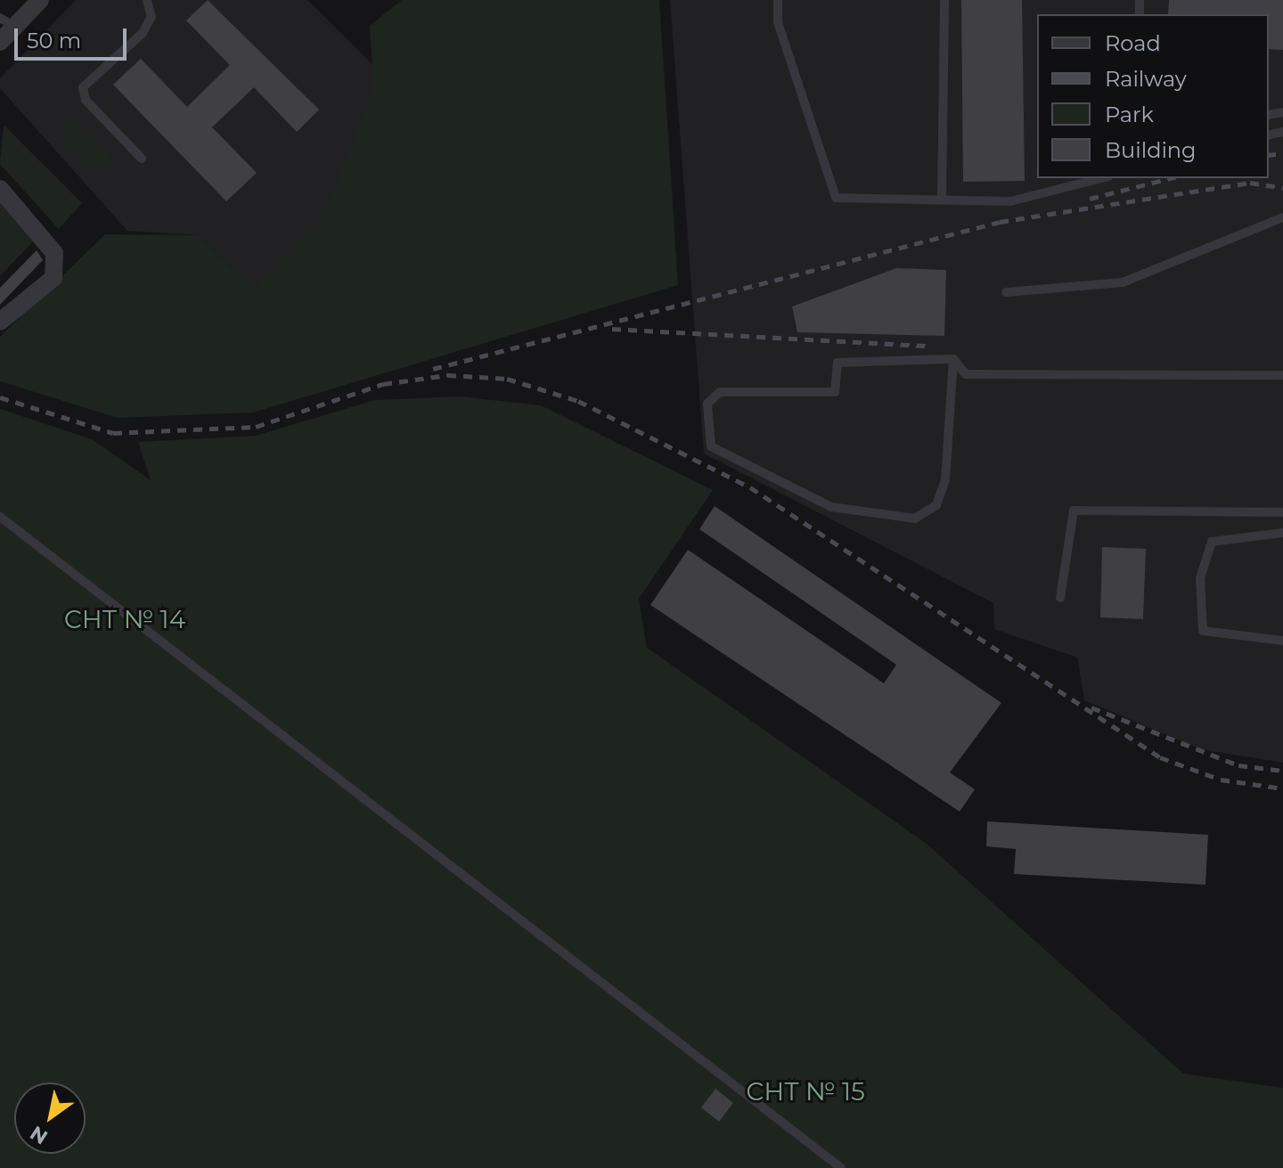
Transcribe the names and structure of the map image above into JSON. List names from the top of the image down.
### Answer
{
  "parks": ["СНТ № 14", "СНТ № 15"],
  "legend": [
    "Road",
    "Railway",
    "Park",
    "Building"
  ],
  "scale_bar": "50 m",
  "north": "bottom left"
}
